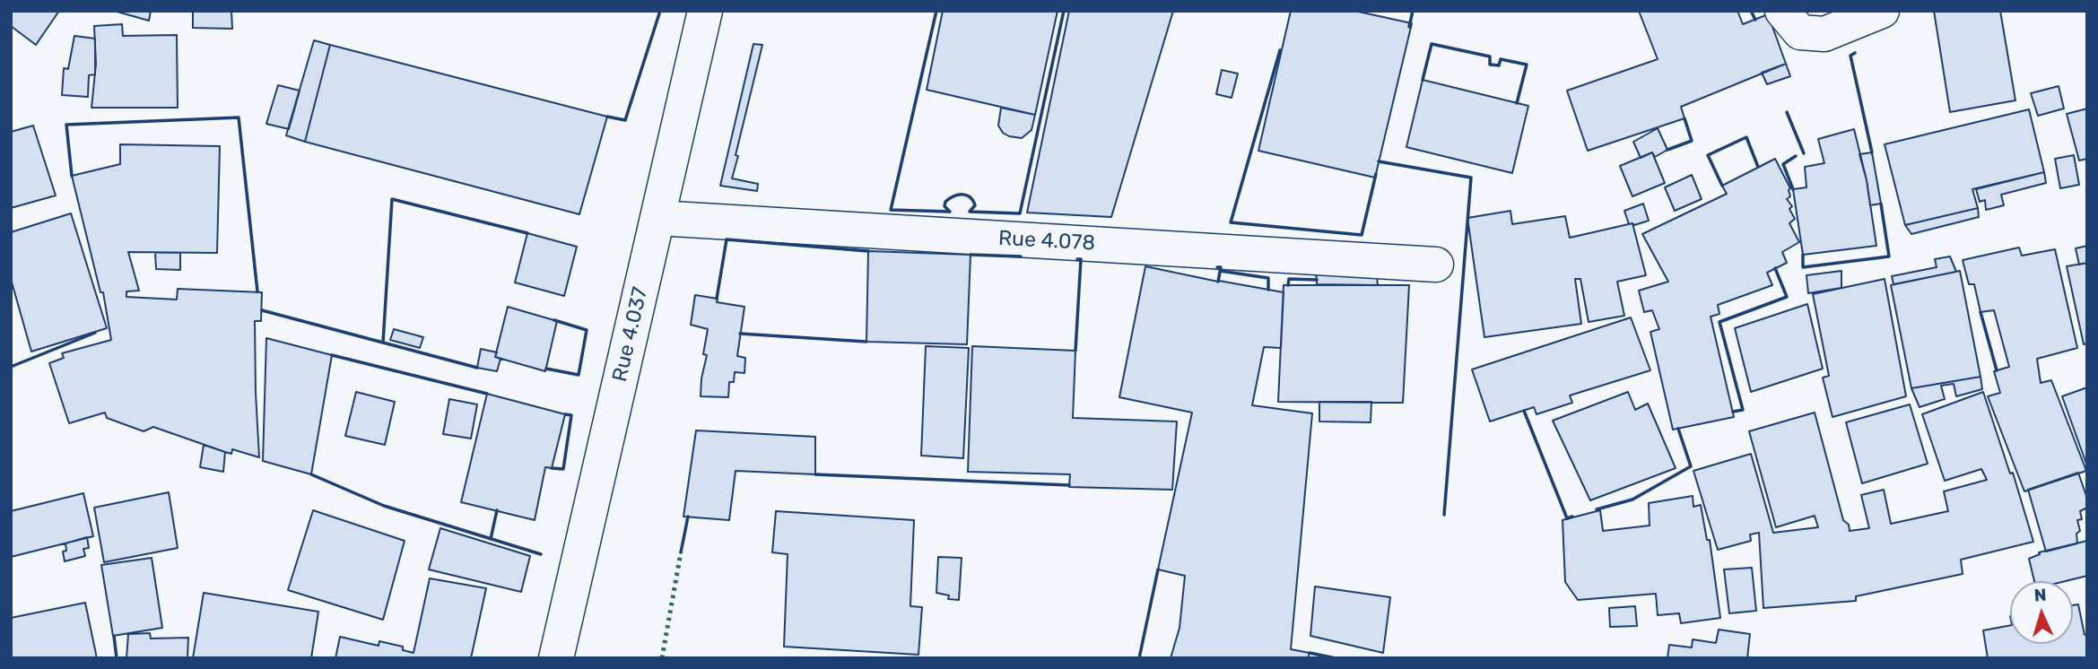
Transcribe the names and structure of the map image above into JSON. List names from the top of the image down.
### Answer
{
  "streets": {
    "street": ["Rue 4.078", "Rue 4.037"]
  },
  "crossings": [
    ["Rue 4.078", "Rue 4.037"]
  ],
  "north": "top"
}
